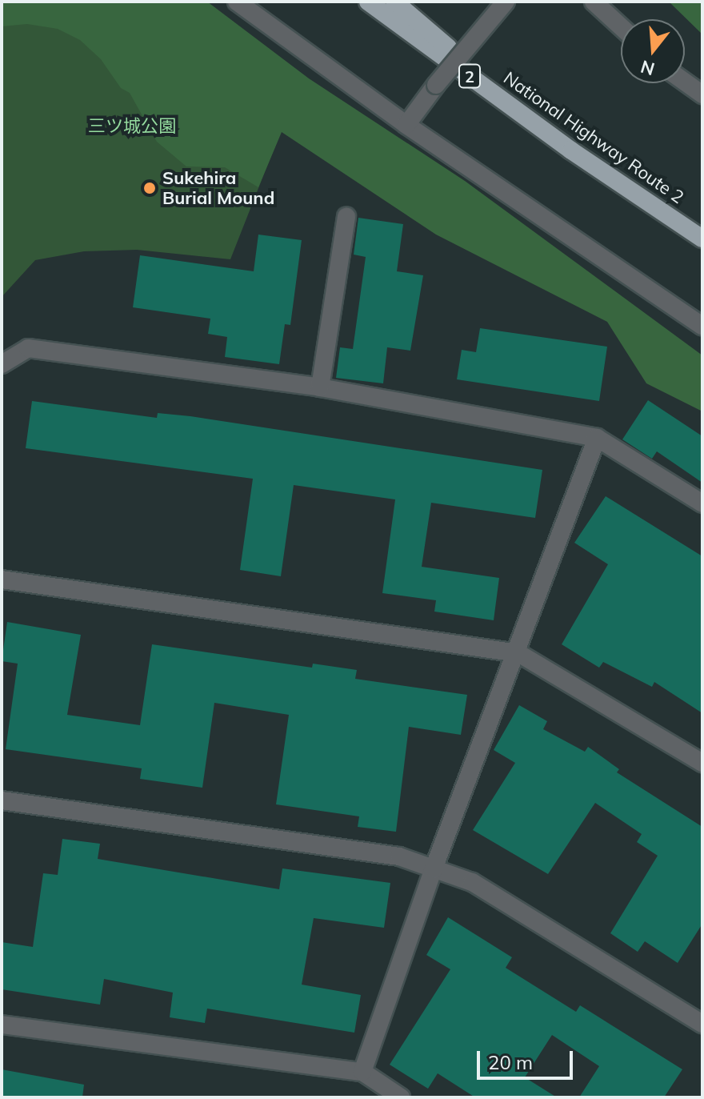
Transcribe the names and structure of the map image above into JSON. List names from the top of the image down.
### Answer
{
  "streets": {
    "highway": ["2", "National Highway Route 2"]
  },
  "parks": ["三ツ城公園"],
  "places": ["Sukehira Burial Mound"],
  "scale_bar": "20 m",
  "north": "bottom"
}
